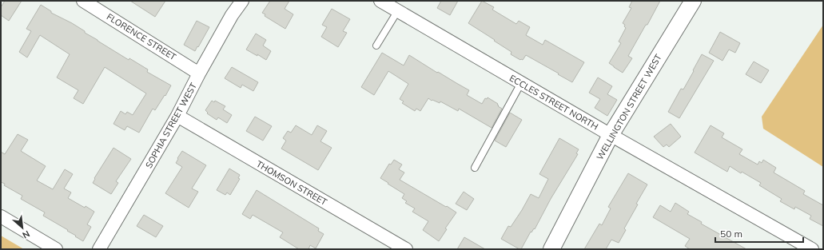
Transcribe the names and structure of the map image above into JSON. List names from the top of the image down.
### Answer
{
  "streets": {
    "street": [
      "FLORENCE STREET",
      "ECCLES STREET NORTH",
      "WELLINGTON STREET WEST",
      "SOPHIA STREET WEST",
      "THOMSON STREET"
    ]
  },
  "crossings": [
    ["FLORENCE STREET", "SOPHIA STREET WEST"],
    ["ECCLES STREET NORTH", "WELLINGTON STREET WEST"],
    ["SOPHIA STREET WEST", "THOMSON STREET"]
  ],
  "scale_bar": "50 m",
  "north": "bottom right"
}
